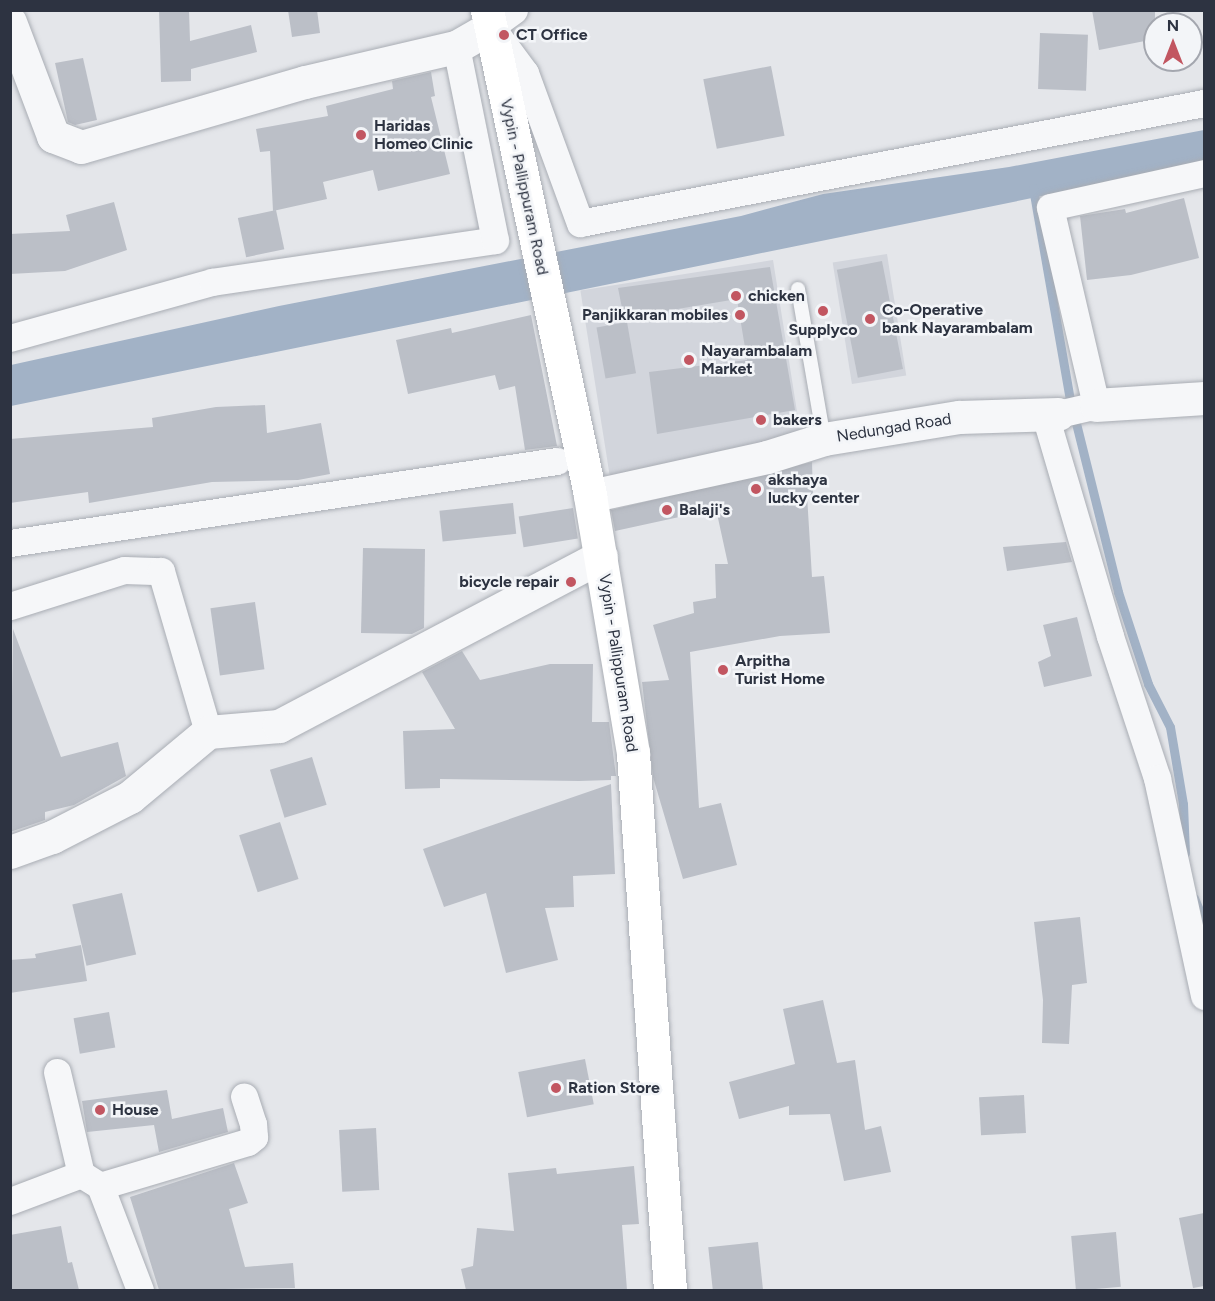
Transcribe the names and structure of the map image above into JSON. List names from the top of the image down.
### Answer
{
  "streets": {
    "main road": ["Vypin - Pallippuram Road"],
    "street": ["Nedungad Road"]
  },
  "crossings": [
    ["Vypin - Pallippuram Road", "Nedungad Road"]
  ],
  "places": [
    "CT Office",
    "Haridas Homeo Clinic",
    "chicken",
    "Supplyco",
    "Panjikkaran mobiles",
    "Co-Operative bank Nayarambalam",
    "Nayarambalam Market",
    "bakers",
    "akshaya lucky center",
    "Balaji's",
    "bicycle repair",
    "Arpitha Turist Home",
    "Ration Store",
    "House"
  ],
  "north": "top"
}
